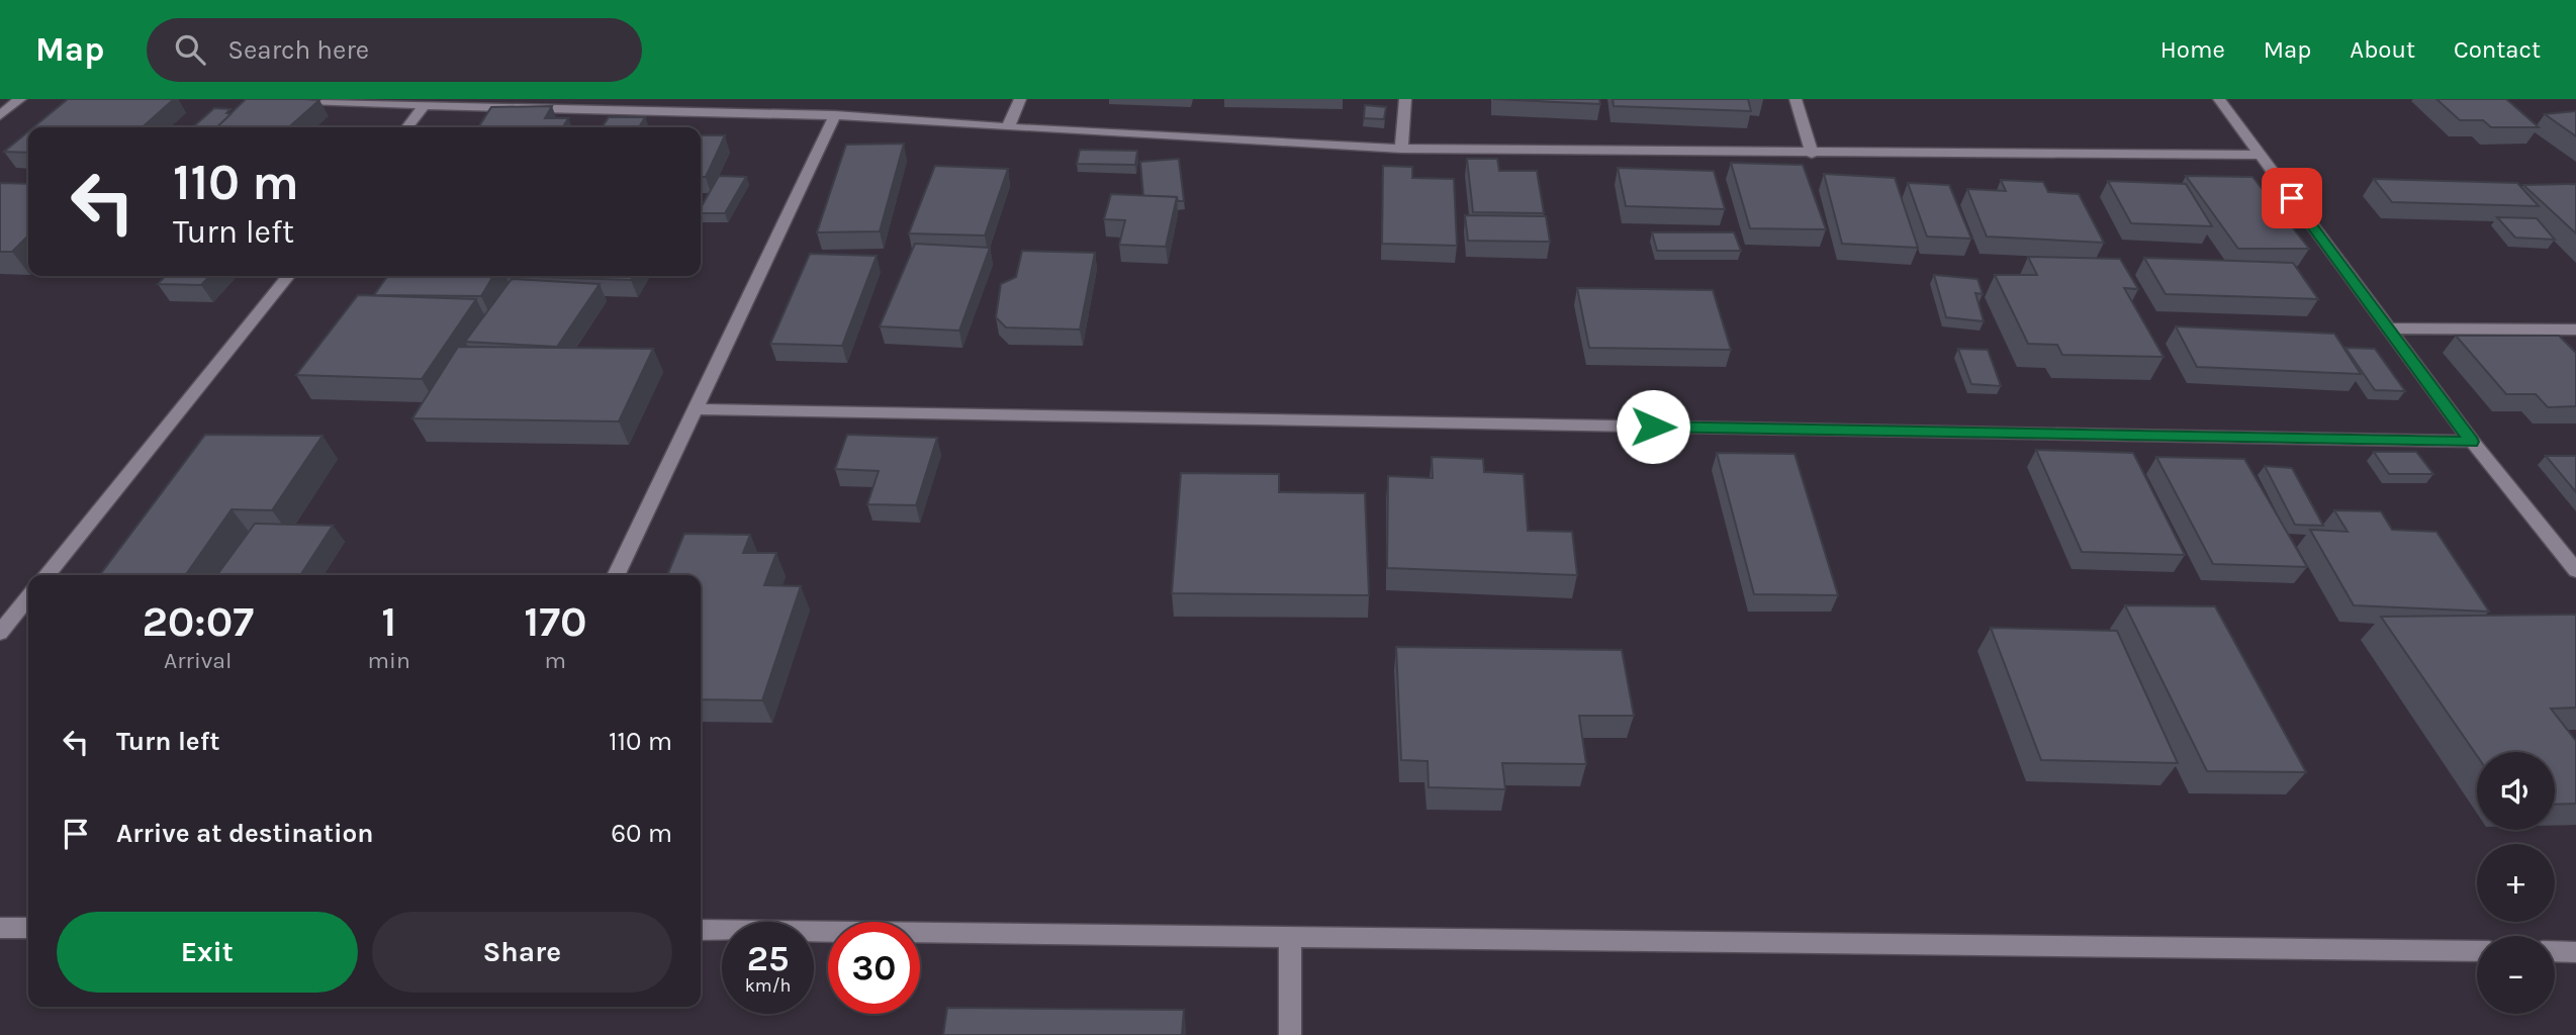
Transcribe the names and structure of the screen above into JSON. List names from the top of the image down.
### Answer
{
  "page": {
    "header": "Map",
    "search": "Search here",
    "nav": [
      "Home",
      "Map",
      "About",
      "Contact"
    ],
    "turn": ["110 m", "Turn left"],
    "eta": [
      "20:07",
      "Arrival",
      "1",
      "min",
      "170",
      "m"
    ],
    "list": [
      {
        "name": "Turn left",
        "value": "110 m"
      },
      {
        "name": "Arrive at destination",
        "value": "60 m"
      }
    ],
    "map_buttons": ["+", "−"],
    "buttons": ["Exit", "Share"],
    "speed": "25 km/h",
    "limit": "30"
  }
}
